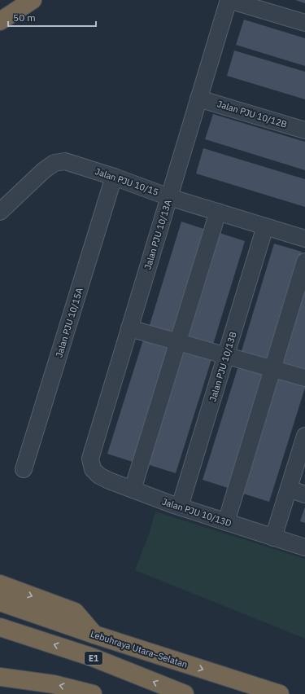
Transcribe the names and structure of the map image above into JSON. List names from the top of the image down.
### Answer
{
  "streets": {
    "highway": ["Lebuhraya Utara–Selatan", "E1"],
    "street": [
      "Jalan PJU 10/12B",
      "Jalan PJU 10/15",
      "Jalan PJU 10/13A",
      "Jalan PJU 10/15A",
      "Jalan PJU 10/13B",
      "Jalan PJU 10/13D"
    ]
  },
  "crossings": [
    ["Jalan PJU 10/12B", "Jalan PJU 10/13A"],
    ["Jalan PJU 10/15", "Jalan PJU 10/13A"],
    ["Jalan PJU 10/15", "Jalan PJU 10/15A"],
    ["Jalan PJU 10/15", "Jalan PJU 10/13B"],
    ["Jalan PJU 10/13A", "Jalan PJU 10/13D"],
    ["Jalan PJU 10/13B", "Jalan PJU 10/13D"]
  ],
  "scale_bar": "50 m"
}
